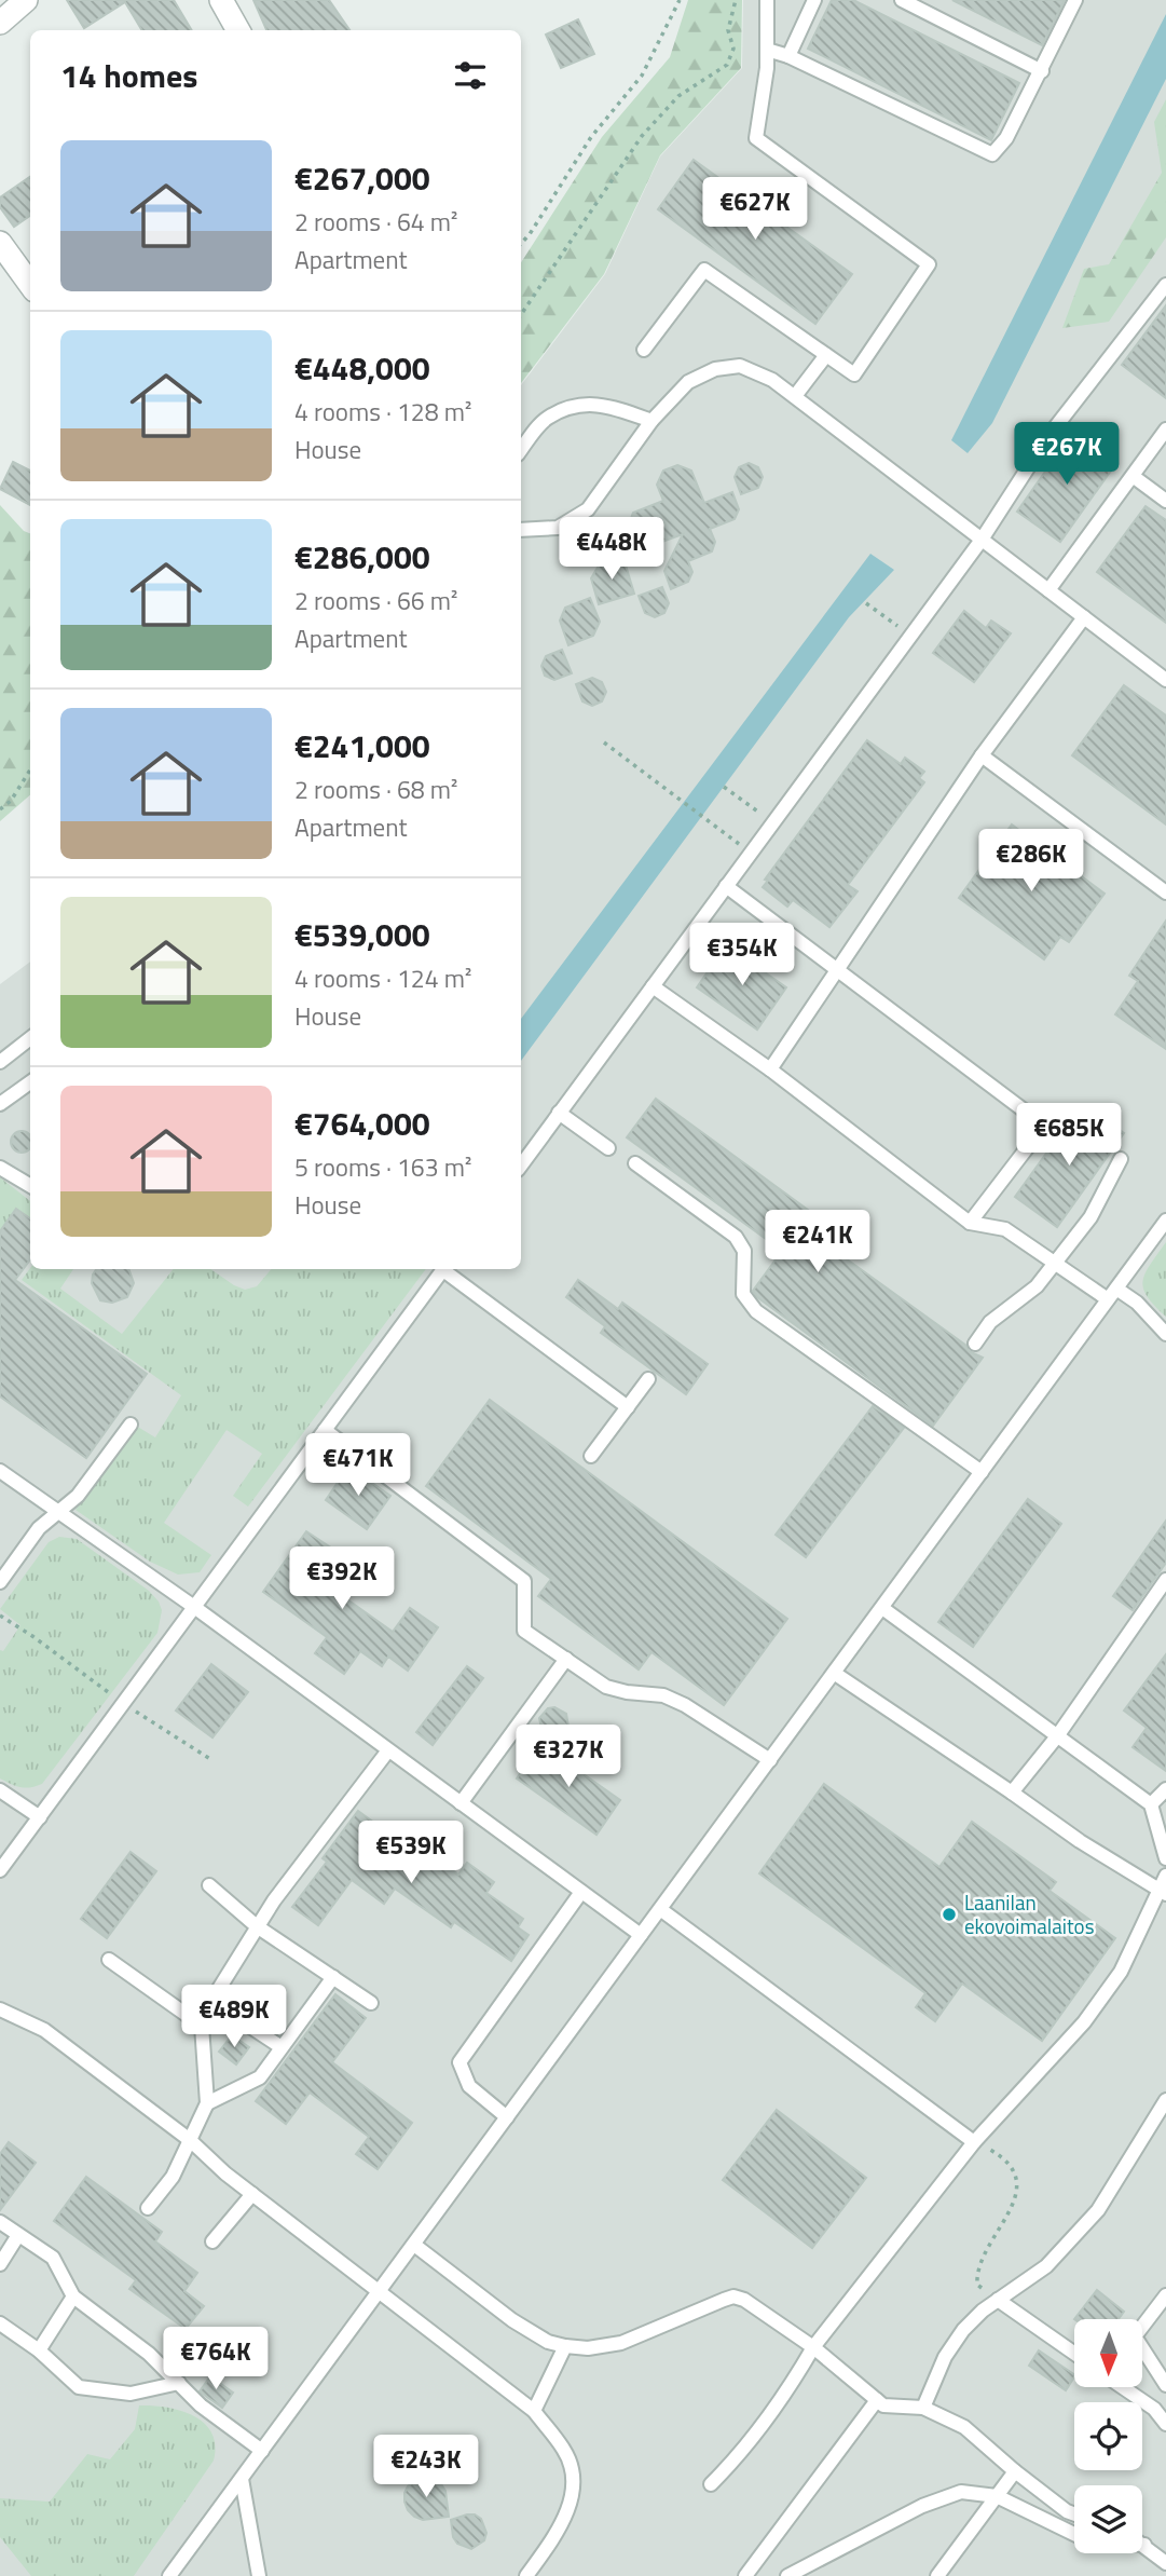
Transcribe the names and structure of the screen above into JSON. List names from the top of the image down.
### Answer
{
  "places": ["Laanilan ekovoimalaitos"],
  "north": "bottom",
  "page": {
    "heading": "14 homes",
    "list": [
      {
        "name": "€267,000",
        "note": "2 rooms · 64 m² · Apartment"
      },
      {
        "name": "€448,000",
        "note": "4 rooms · 128 m² · House"
      },
      {
        "name": "€286,000",
        "note": "2 rooms · 66 m² · Apartment"
      },
      {
        "name": "€241,000",
        "note": "2 rooms · 68 m² · Apartment"
      },
      {
        "name": "€539,000",
        "note": "4 rooms · 124 m² · House"
      },
      {
        "name": "€764,000",
        "note": "5 rooms · 163 m² · House"
      }
    ],
    "price": [
      "€627K",
      "€267K",
      "€448K",
      "€286K",
      "€354K",
      "€685K",
      "€241K",
      "€471K",
      "€392K",
      "€327K",
      "€539K",
      "€489K",
      "€764K",
      "€243K"
    ]
  }
}
